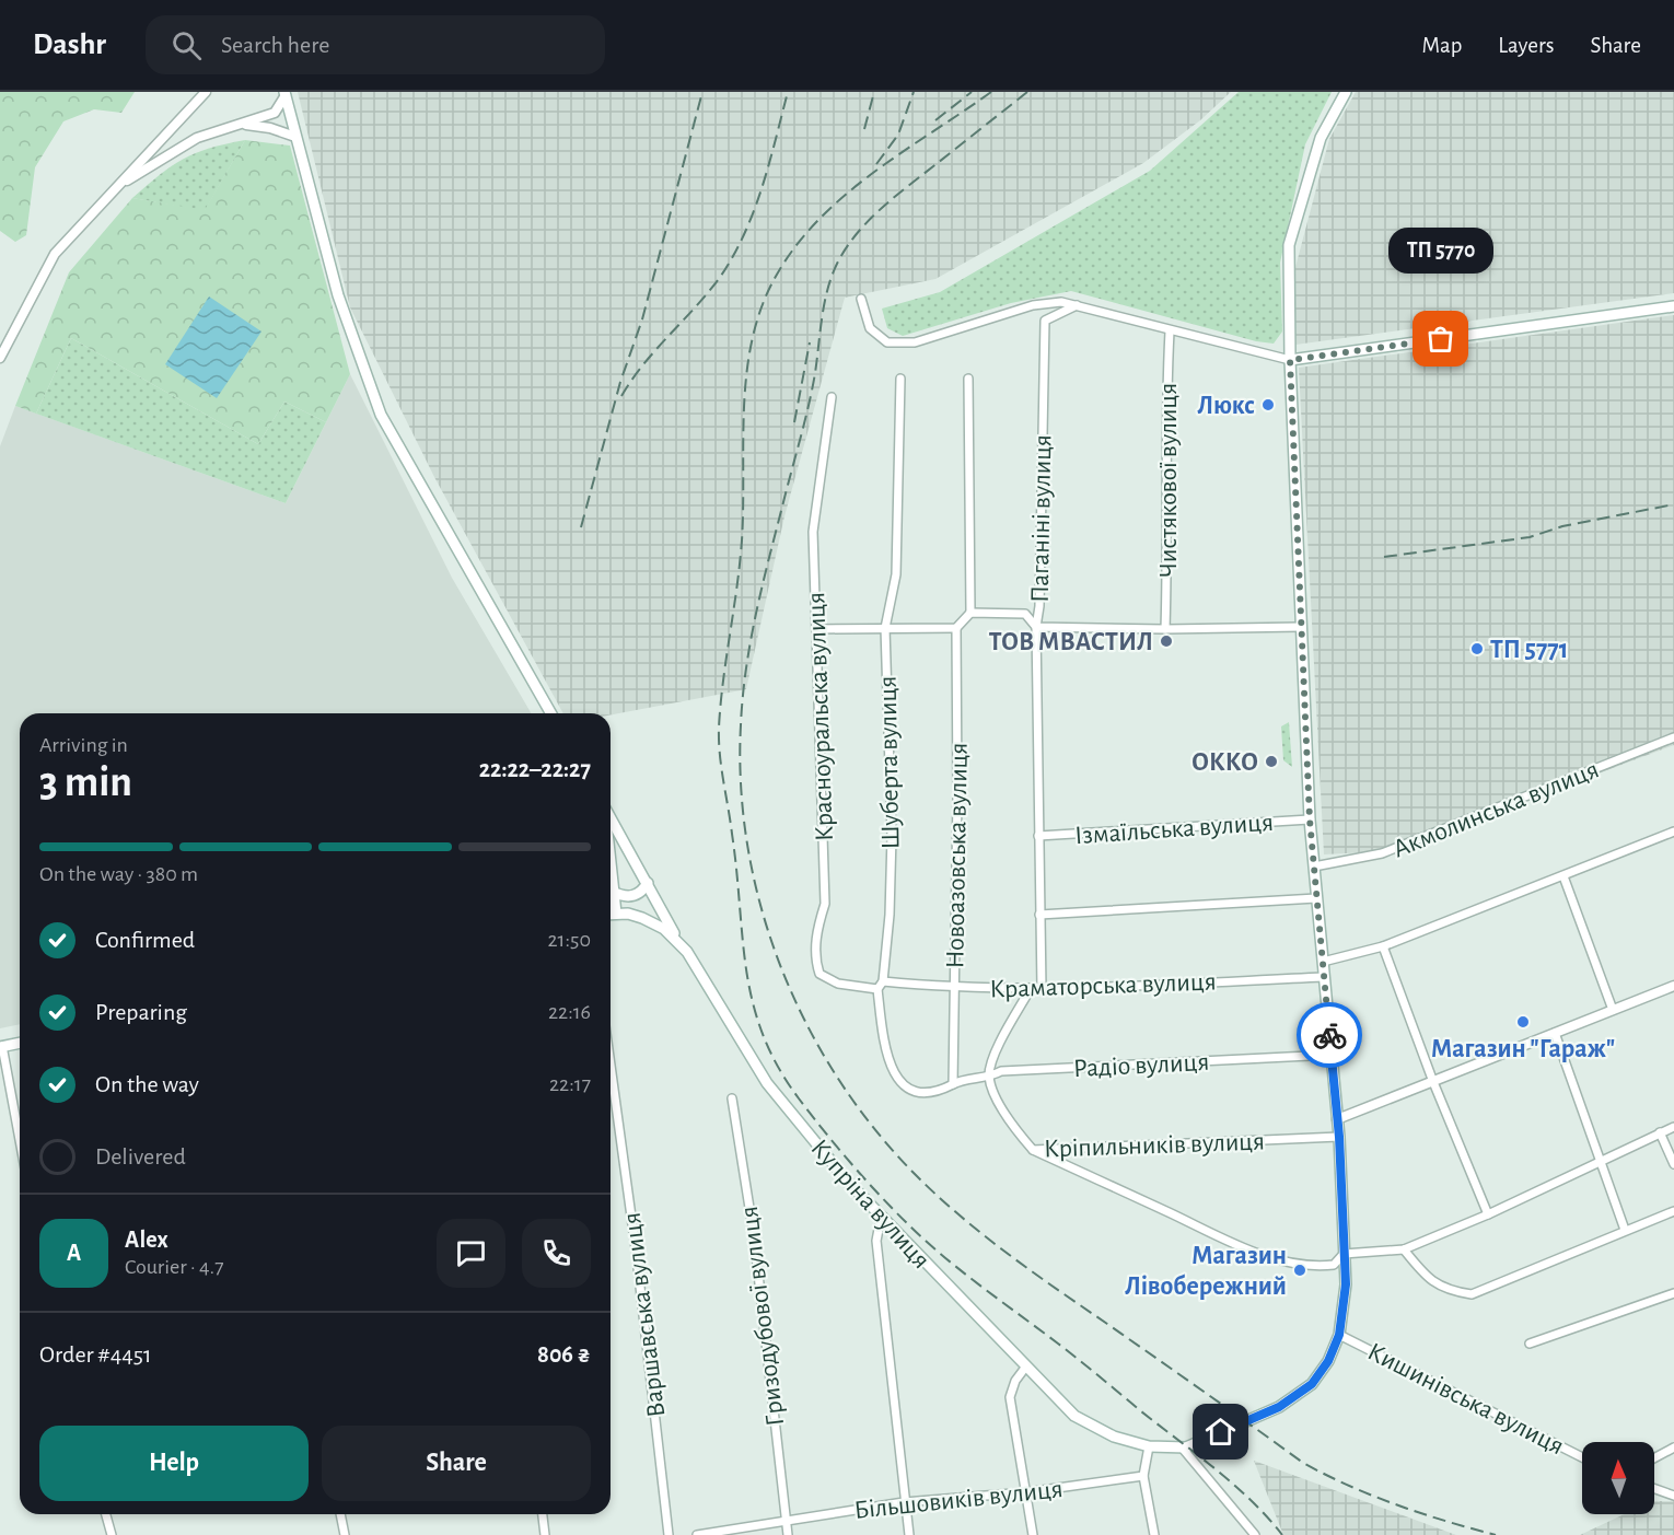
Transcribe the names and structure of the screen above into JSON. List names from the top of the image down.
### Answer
{
  "streets": {
    "main road": ["Купріна вулиця"],
    "street": [
      "Чистякової вулиця",
      "Паганіні вулиця",
      "Красноуральска вулиця",
      "Шуберта вулиця",
      "Акмолинська вулиця",
      "Ізмаїльська вулиця",
      "Новоазовська вулиця",
      "Краматорська вулиця",
      "Радіо вулиця",
      "Кріпильників вулиця",
      "Варшавська вулиця",
      "Гризодубової вулиця",
      "Кишинівська вулиця",
      "Більшовиків вулиця"
    ]
  },
  "crossings": [
    ["Паганіні вулиця", "Ізмаїльська вулиця"],
    ["Паганіні вулиця", "Краматорська вулиця"],
    ["Красноуральска вулиця", "Шуберта вулиця"],
    ["Шуберта вулиця", "Краматорська вулиця"],
    ["Новоазовська вулиця", "Краматорська вулиця"],
    ["Новоазовська вулиця", "Радіо вулиця"],
    ["Радіо вулиця", "Кріпильників вулиця"],
    ["Гризодубової вулиця", "Більшовиків вулиця"]
  ],
  "places": [
    "ТП 5770",
    "Люкс",
    "ТОВ МВАСТИЛ",
    "ТП 5771",
    "ОККО",
    "Магазин \"Гараж\"",
    "Магазин Лівобережний"
  ],
  "north": "top",
  "page": {
    "header": "Dashr",
    "search": "Search here",
    "nav": ["Map", "Layers", "Share"],
    "bubble": "ТП 5770",
    "heading": ["3 min", "Arriving in", "22:22–22:27"],
    "panel": [
      "Alex",
      "Courier · 4.7",
      "Order #4451",
      "806 ₴"
    ],
    "bar": "On the way · 380 m",
    "list": [
      ["Confirmed", "21:50"],
      ["Preparing", "22:16"],
      ["On the way", "22:17"],
      "Delivered"
    ],
    "round": "A",
    "buttons": ["Help", "Share"]
  }
}
